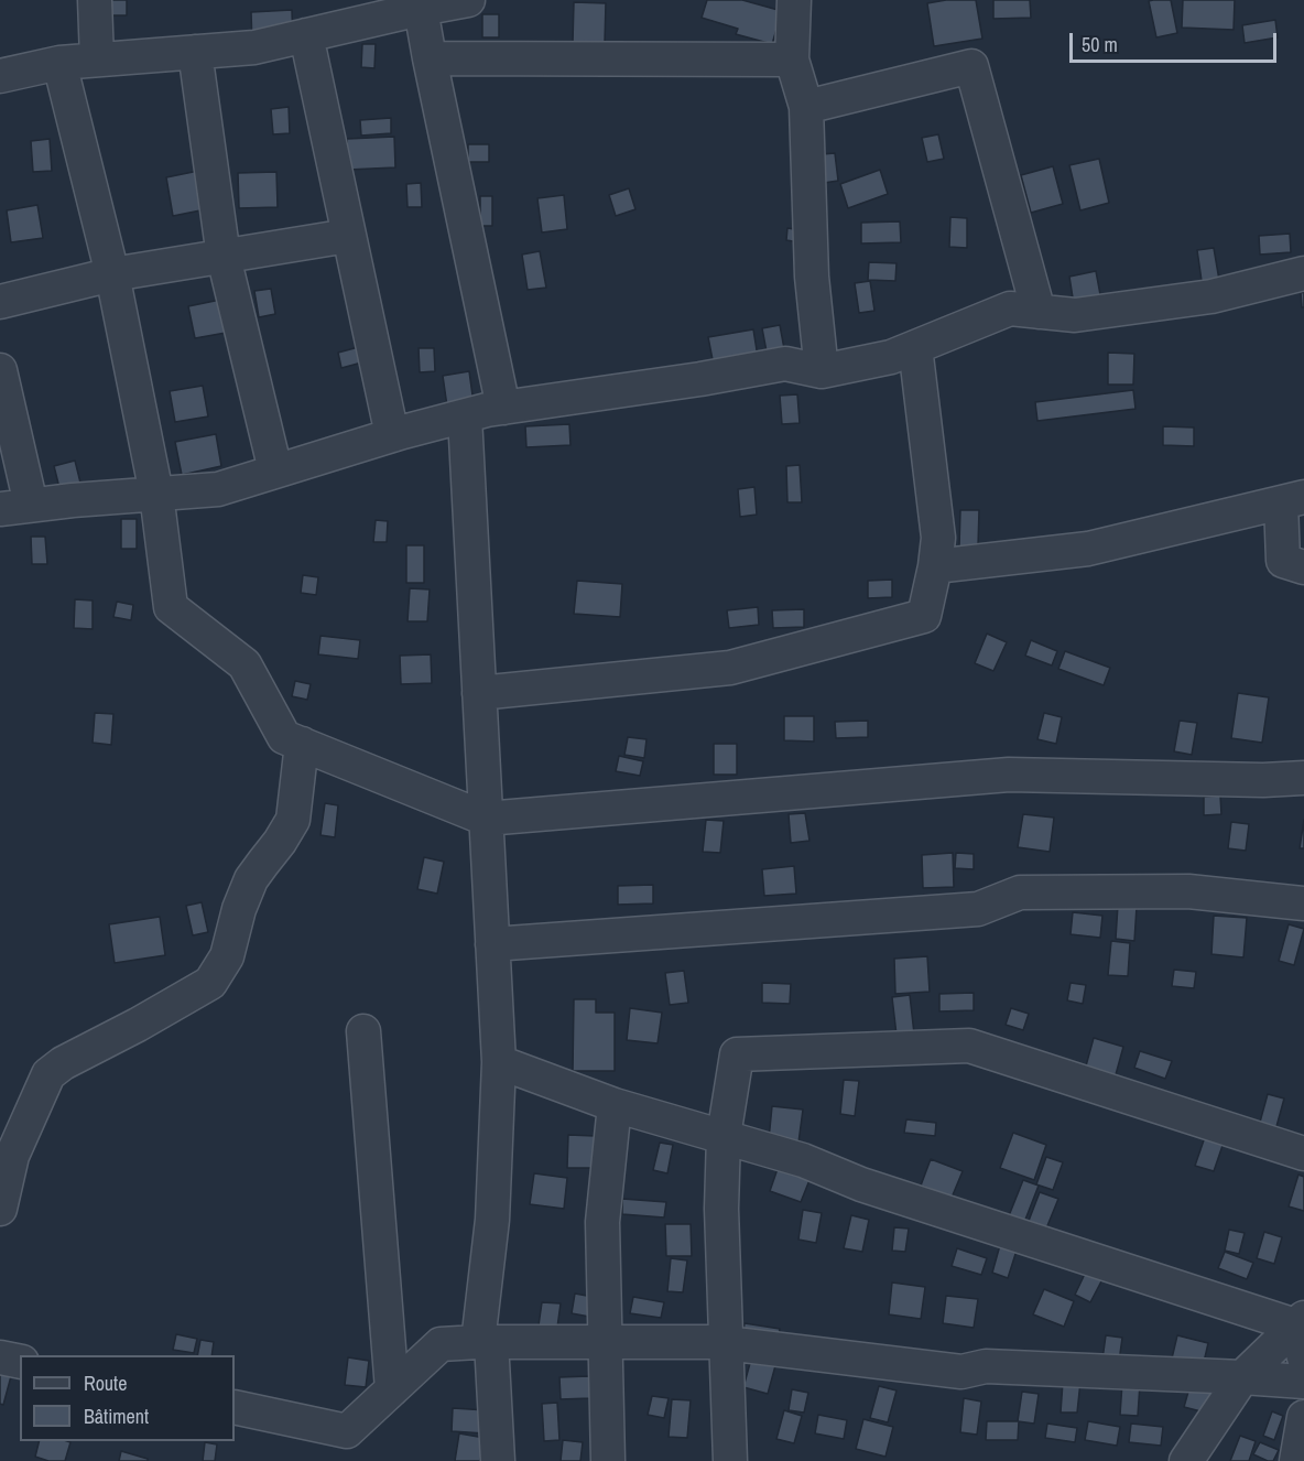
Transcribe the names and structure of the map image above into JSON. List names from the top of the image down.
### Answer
{
  "legend": ["Route", "Bâtiment"],
  "scale_bar": "50 m"
}
